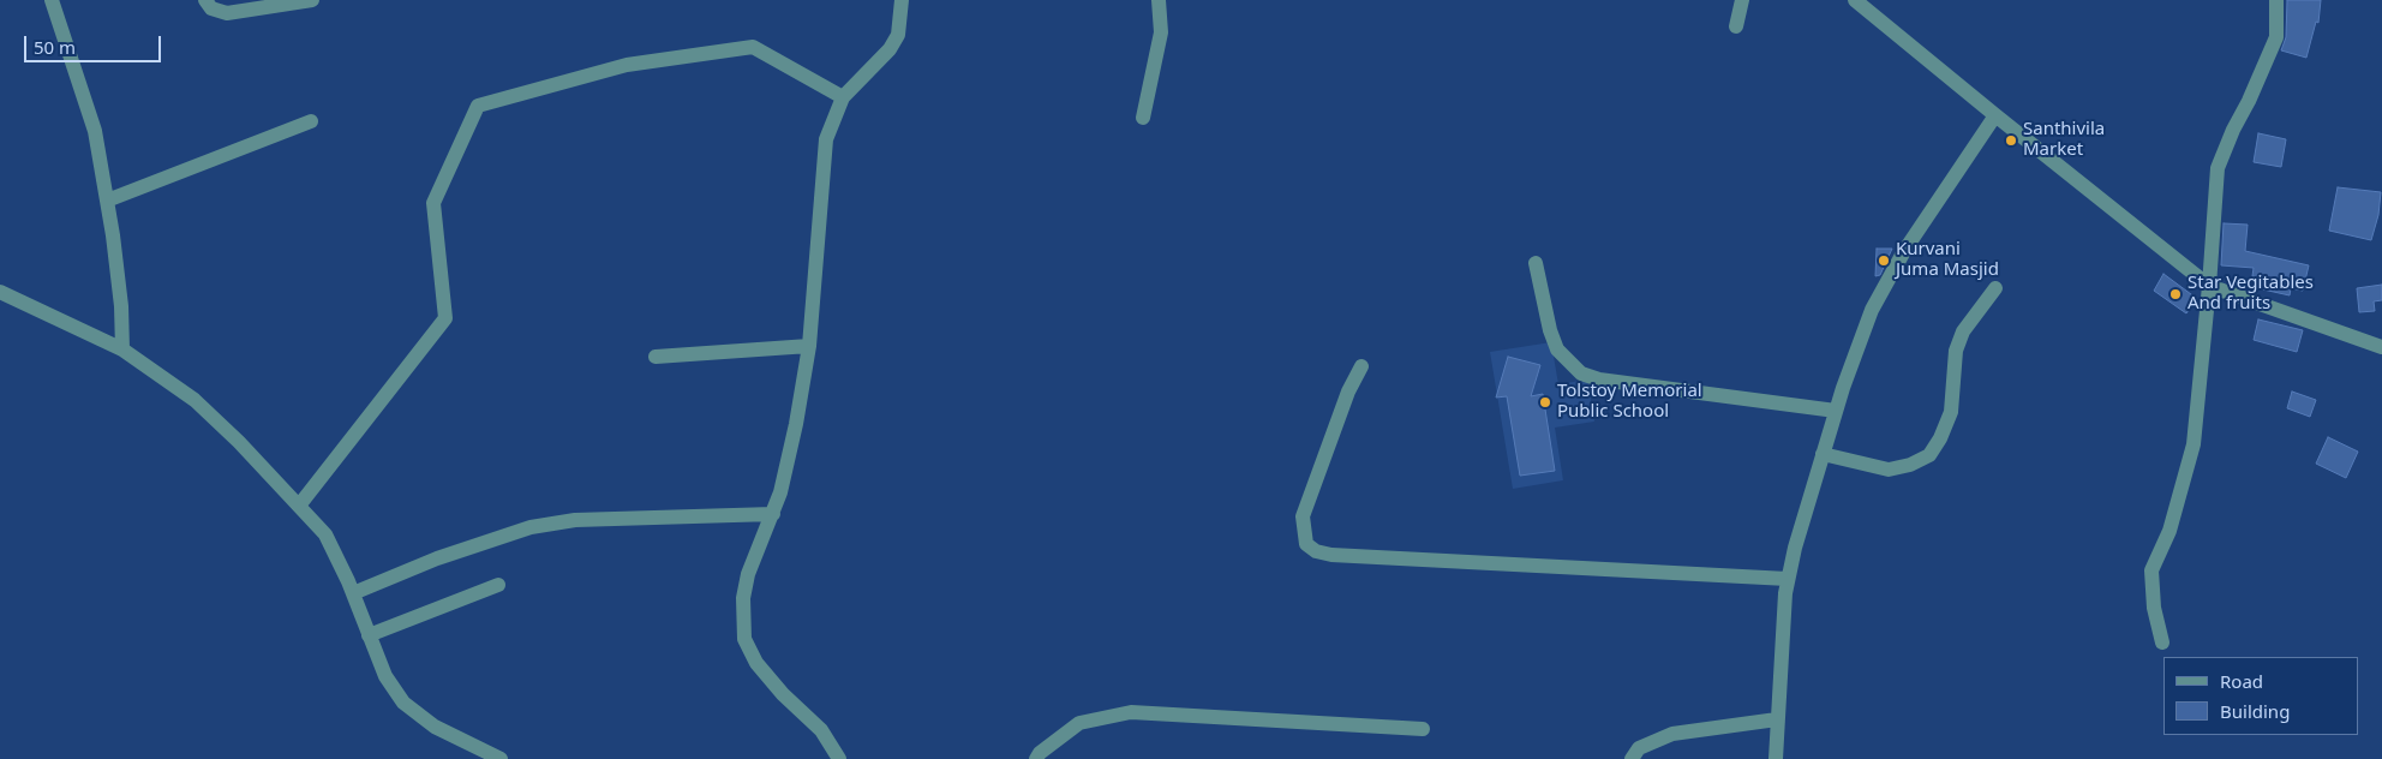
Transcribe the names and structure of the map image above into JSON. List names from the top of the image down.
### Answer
{
  "places": [
    "Santhivila Market",
    "Kurvani Juma Masjid",
    "Star Vegitables And fruits",
    "Tolstoy Memorial Public School"
  ],
  "legend": ["Road", "Building"],
  "scale_bar": "50 m"
}
